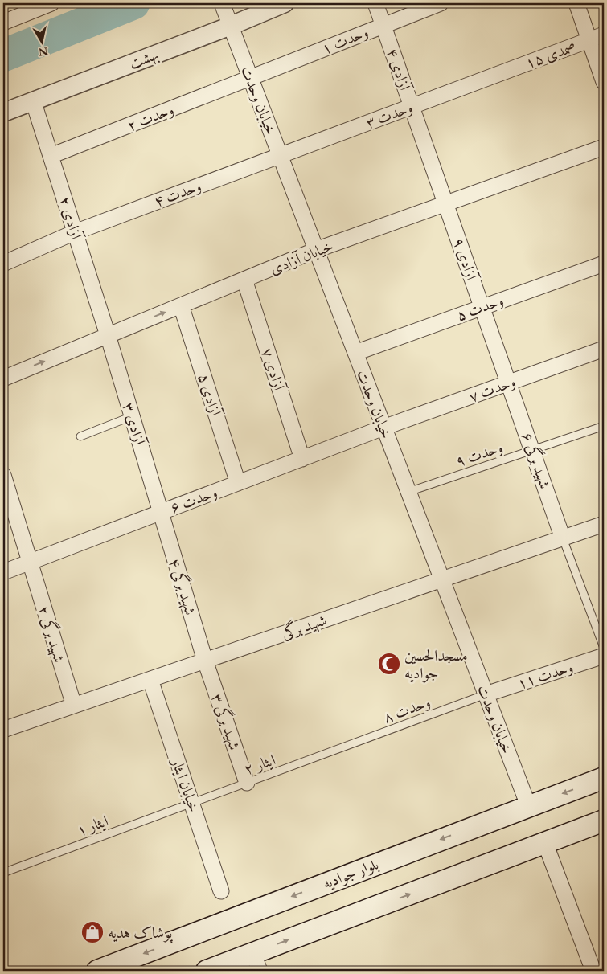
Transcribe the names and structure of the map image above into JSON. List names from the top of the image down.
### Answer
{
  "streets": {
    "main road": ["بلوار جوادیه"],
    "street": [
      "وحدت ۱",
      "صمدی ۱۵",
      "بهشت",
      "آزادی ۴",
      "خیابان وحدت",
      "وحدت ۳",
      "وحدت ۲",
      "وحدت ۴",
      "آزادی ۲",
      "خیابان آزادی",
      "آزادی ۹",
      "وحدت ۵",
      "آزادی ۷",
      "وحدت ۷",
      "آزادی ۵",
      "آزادی ۳",
      "شهید برگی ۶",
      "وحدت ۶",
      "شهید برگی ۴",
      "شهید برگی",
      "شهید برگی ۲",
      "وحدت ۱۱",
      "شهید برگی ۳",
      "خیابان ایثار"
    ],
    "lane": [
      "وحدت ۹",
      "وحدت ۸",
      "ایثار ۲",
      "ایثار ۱"
    ]
  },
  "crossings": [
    ["وحدت ۱", "آزادی ۴"],
    ["وحدت ۱", "خیابان وحدت"],
    ["وحدت ۱", "وحدت ۲"],
    ["صمدی ۱۵", "وحدت ۳"],
    ["بهشت", "خیابان وحدت"],
    ["بهشت", "آزادی ۲"],
    ["آزادی ۴", "وحدت ۳"],
    ["آزادی ۴", "خیابان آزادی"],
    ["آزادی ۴", "آزادی ۹"],
    ["خیابان وحدت", "وحدت ۳"],
    ["خیابان وحدت", "وحدت ۲"],
    ["خیابان وحدت", "وحدت ۴"],
    ["خیابان وحدت", "خیابان آزادی"],
    ["خیابان وحدت", "وحدت ۵"],
    ["خیابان وحدت", "وحدت ۷"],
    ["خیابان وحدت", "وحدت ۹"],
    ["خیابان وحدت", "وحدت ۶"],
    ["خیابان وحدت", "شهید برگی"],
    ["خیابان وحدت", "وحدت ۱۱"],
    ["خیابان وحدت", "وحدت ۸"],
    ["خیابان وحدت", "بلوار جوادیه"],
    ["وحدت ۳", "وحدت ۴"],
    ["وحدت ۲", "آزادی ۲"],
    ["وحدت ۴", "آزادی ۲"],
    ["آزادی ۲", "خیابان آزادی"],
    ["آزادی ۲", "آزادی ۳"],
    ["خیابان آزادی", "آزادی ۹"],
    ["خیابان آزادی", "آزادی ۷"],
    ["خیابان آزادی", "آزادی ۵"],
    ["خیابان آزادی", "آزادی ۳"],
    ["آزادی ۹", "وحدت ۵"],
    ["آزادی ۹", "وحدت ۷"],
    ["آزادی ۹", "شهید برگی ۶"],
    ["آزادی ۷", "وحدت ۶"],
    ["وحدت ۷", "شهید برگی ۶"],
    ["وحدت ۷", "وحدت ۶"],
    ["آزادی ۵", "وحدت ۶"],
    ["آزادی ۳", "وحدت ۶"],
    ["آزادی ۳", "شهید برگی ۴"],
    ["وحدت ۹", "شهید برگی ۶"],
    ["شهید برگی ۶", "شهید برگی"],
    ["وحدت ۶", "شهید برگی ۴"],
    ["وحدت ۶", "شهید برگی ۲"],
    ["شهید برگی ۴", "شهید برگی"],
    ["شهید برگی ۴", "شهید برگی ۳"],
    ["شهید برگی", "شهید برگی ۲"],
    ["شهید برگی", "شهید برگی ۳"],
    ["شهید برگی", "خیابان ایثار"],
    ["وحدت ۱۱", "وحدت ۸"],
    ["وحدت ۸", "ایثار ۲"],
    ["شهید برگی ۳", "ایثار ۲"],
    ["ایثار ۲", "خیابان ایثار"],
    ["ایثار ۲", "ایثار ۱"],
    ["خیابان ایثار", "ایثار ۱"]
  ],
  "places": {
    "mosque": ["مسجدالحسین جوادیه"],
    "shop": ["پوشاک هدیه"]
  },
  "north": "bottom"
}
